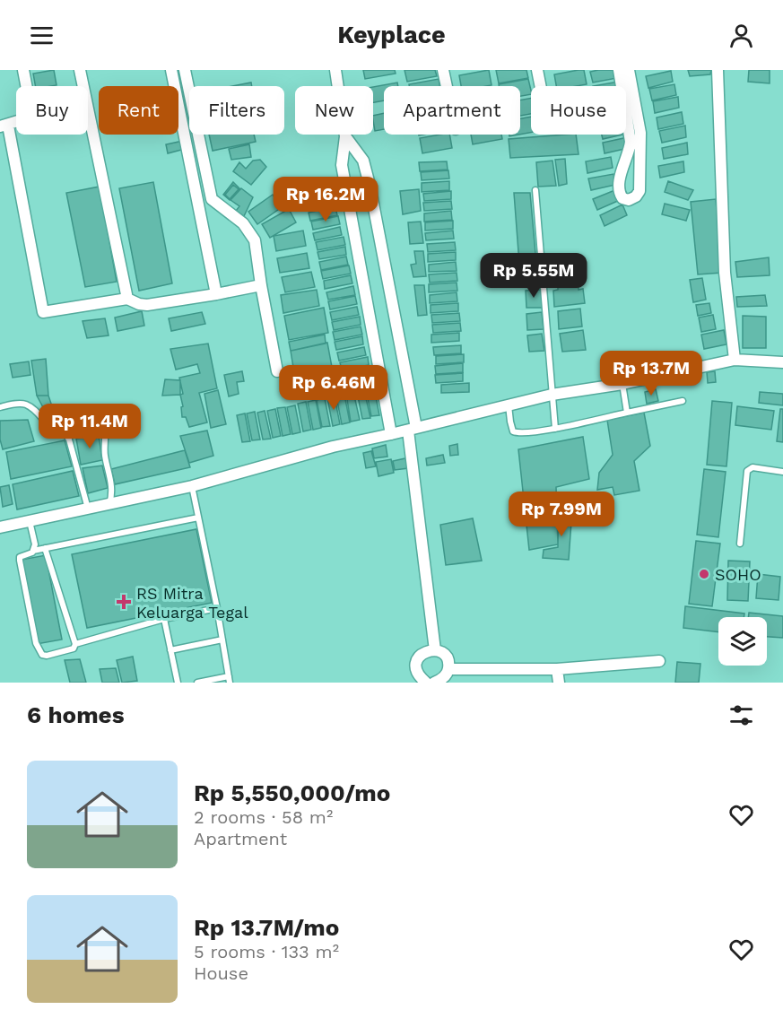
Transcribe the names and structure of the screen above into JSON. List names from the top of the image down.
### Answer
{
  "places": {
    "other": ["SOHO"],
    "health": ["RS Mitra Keluarga Tegal"]
  },
  "page": {
    "header": "Keyplace",
    "chip": [
      "Buy",
      "Rent",
      "Filters",
      "New",
      "Apartment",
      "House"
    ],
    "price": [
      "Rp 16.2M",
      "Rp 5.55M",
      "Rp 13.7M",
      "Rp 6.46M",
      "Rp 11.4M",
      "Rp 7.99M"
    ],
    "heading": "6 homes",
    "list": [
      {
        "name": "Rp 5,550,000/mo",
        "note": "2 rooms · 58 m² · Apartment"
      },
      {
        "name": "Rp 13.7M/mo",
        "note": "5 rooms · 133 m² · House"
      }
    ]
  }
}
